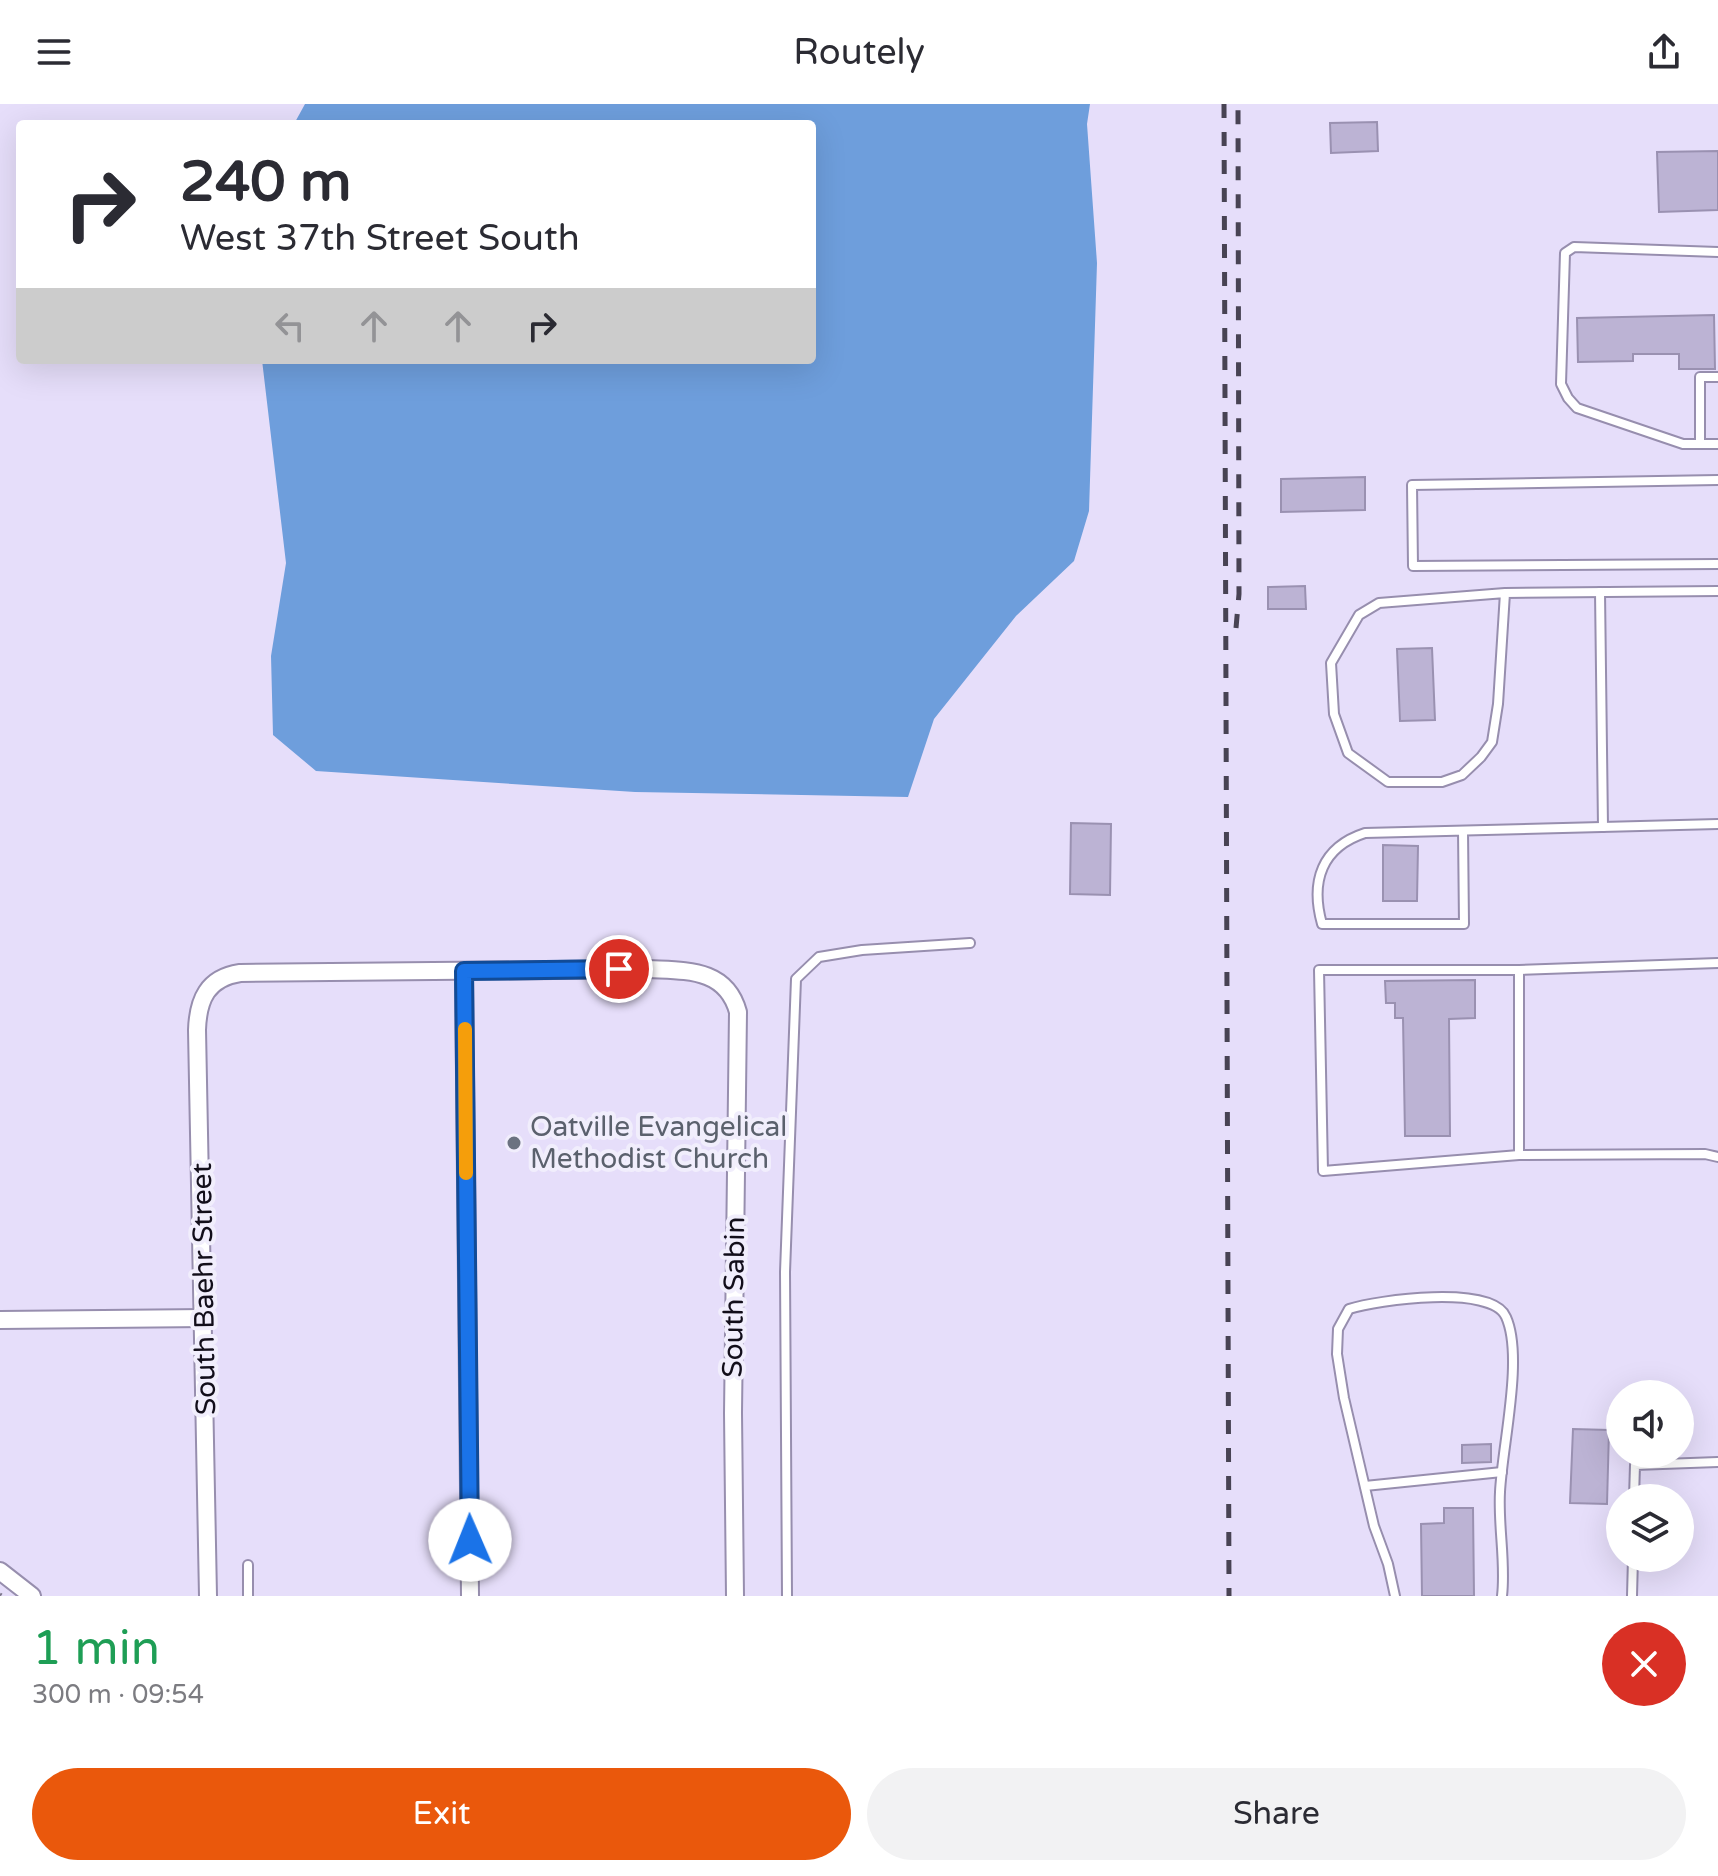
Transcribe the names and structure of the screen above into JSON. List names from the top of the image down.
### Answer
{
  "streets": {
    "street": ["South Baehr Street", "South Sabin"]
  },
  "crossings": [
    ["South Baehr Street", "South Sabin"]
  ],
  "places": ["Oatville Evangelical Methodist Church"],
  "page": {
    "header": "Routely",
    "turn": ["240 m", "West 37th Street South"],
    "heading": ["1 min", "300 m · 09:54"],
    "buttons": ["Exit", "Share"]
  }
}
